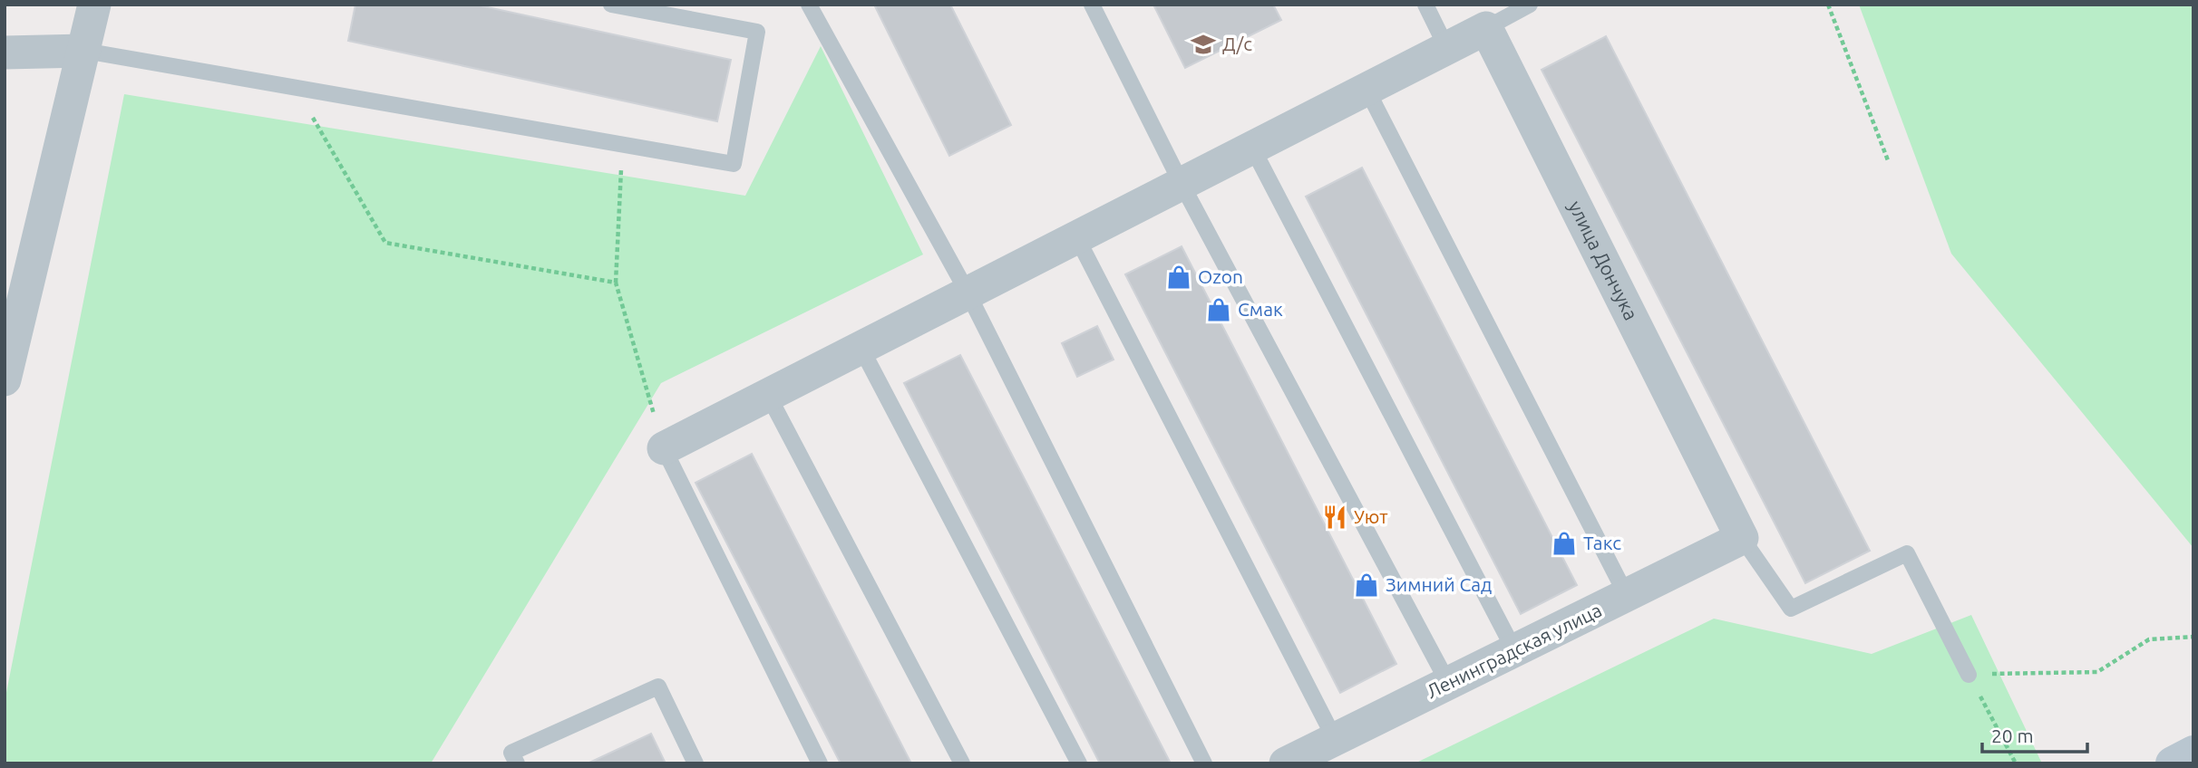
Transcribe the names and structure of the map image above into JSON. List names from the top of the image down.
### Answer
{
  "streets": {
    "street": ["улица Дончука", "Ленинградская улица"]
  },
  "crossings": [
    ["улица Дончука", "Ленинградская улица"]
  ],
  "places": {
    "school or university": ["Д/с"],
    "shop": [
      "Ozon",
      "Смак",
      "Такс",
      "Зимний Сад"
    ],
    "restaurant": ["Уют"]
  },
  "scale_bar": "20 m"
}
